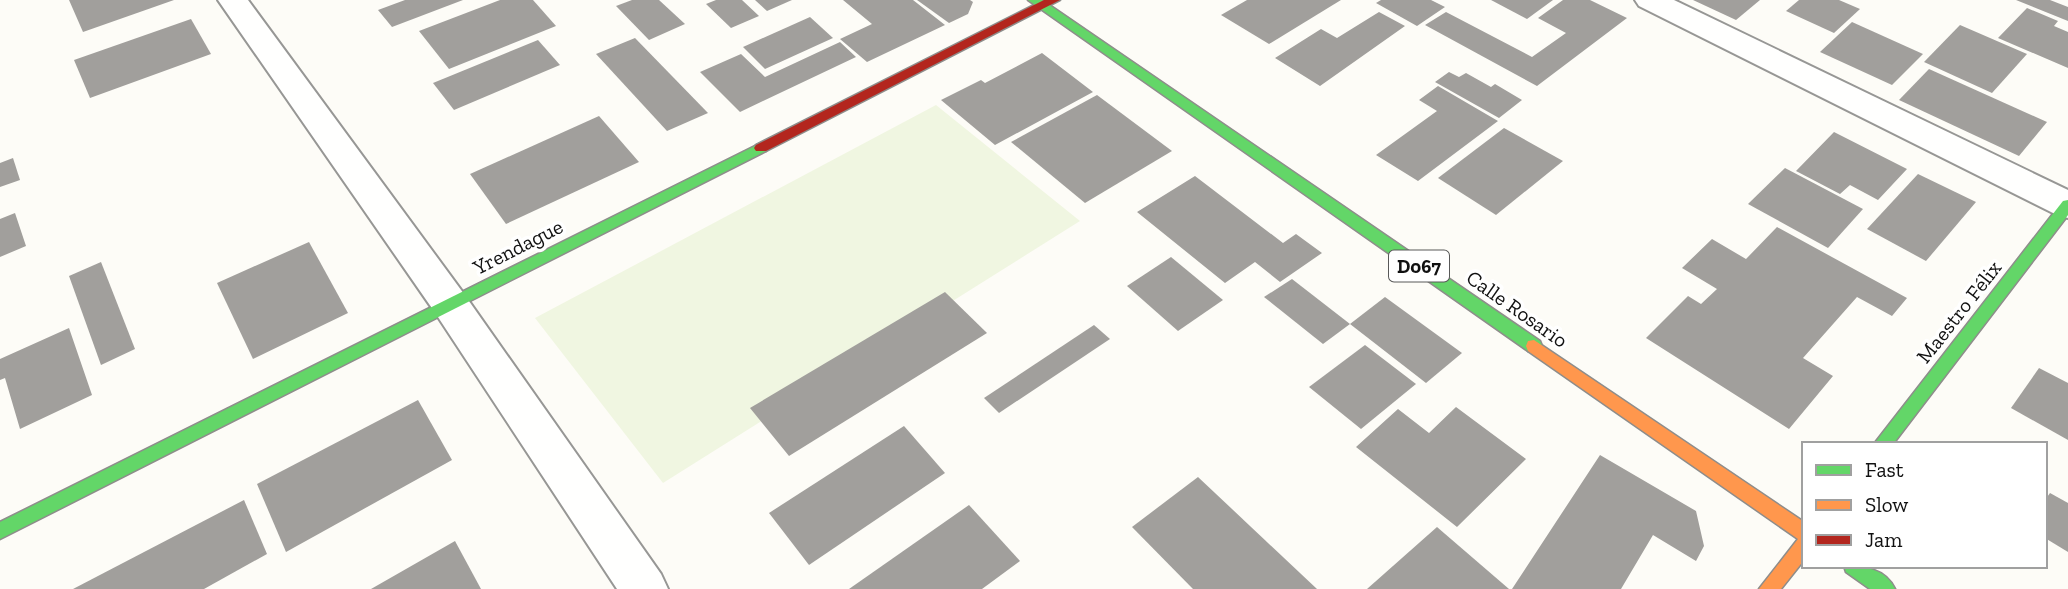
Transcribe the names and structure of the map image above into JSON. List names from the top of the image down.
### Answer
{
  "streets": {
    "street": [
      "Yrendague",
      "D067",
      "Calle Rosario",
      "Maestro Félix"
    ]
  },
  "crossings": [
    ["Yrendague", "Calle Rosario"]
  ],
  "legend": ["Fast", "Slow", "Jam"]
}
